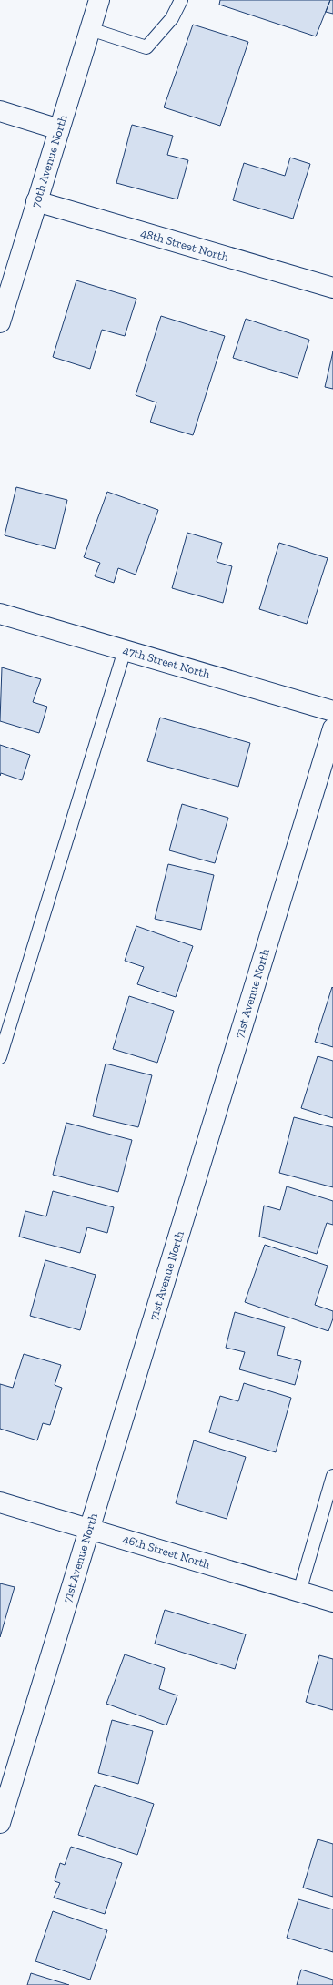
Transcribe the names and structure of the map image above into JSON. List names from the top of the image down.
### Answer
{
  "streets": {
    "street": [
      "70th Avenue North",
      "48th Street North",
      "47th Street North",
      "71st Avenue North",
      "46th Street North"
    ]
  },
  "crossings": [
    ["70th Avenue North", "48th Street North"],
    ["71st Avenue North", "46th Street North"]
  ]
}
